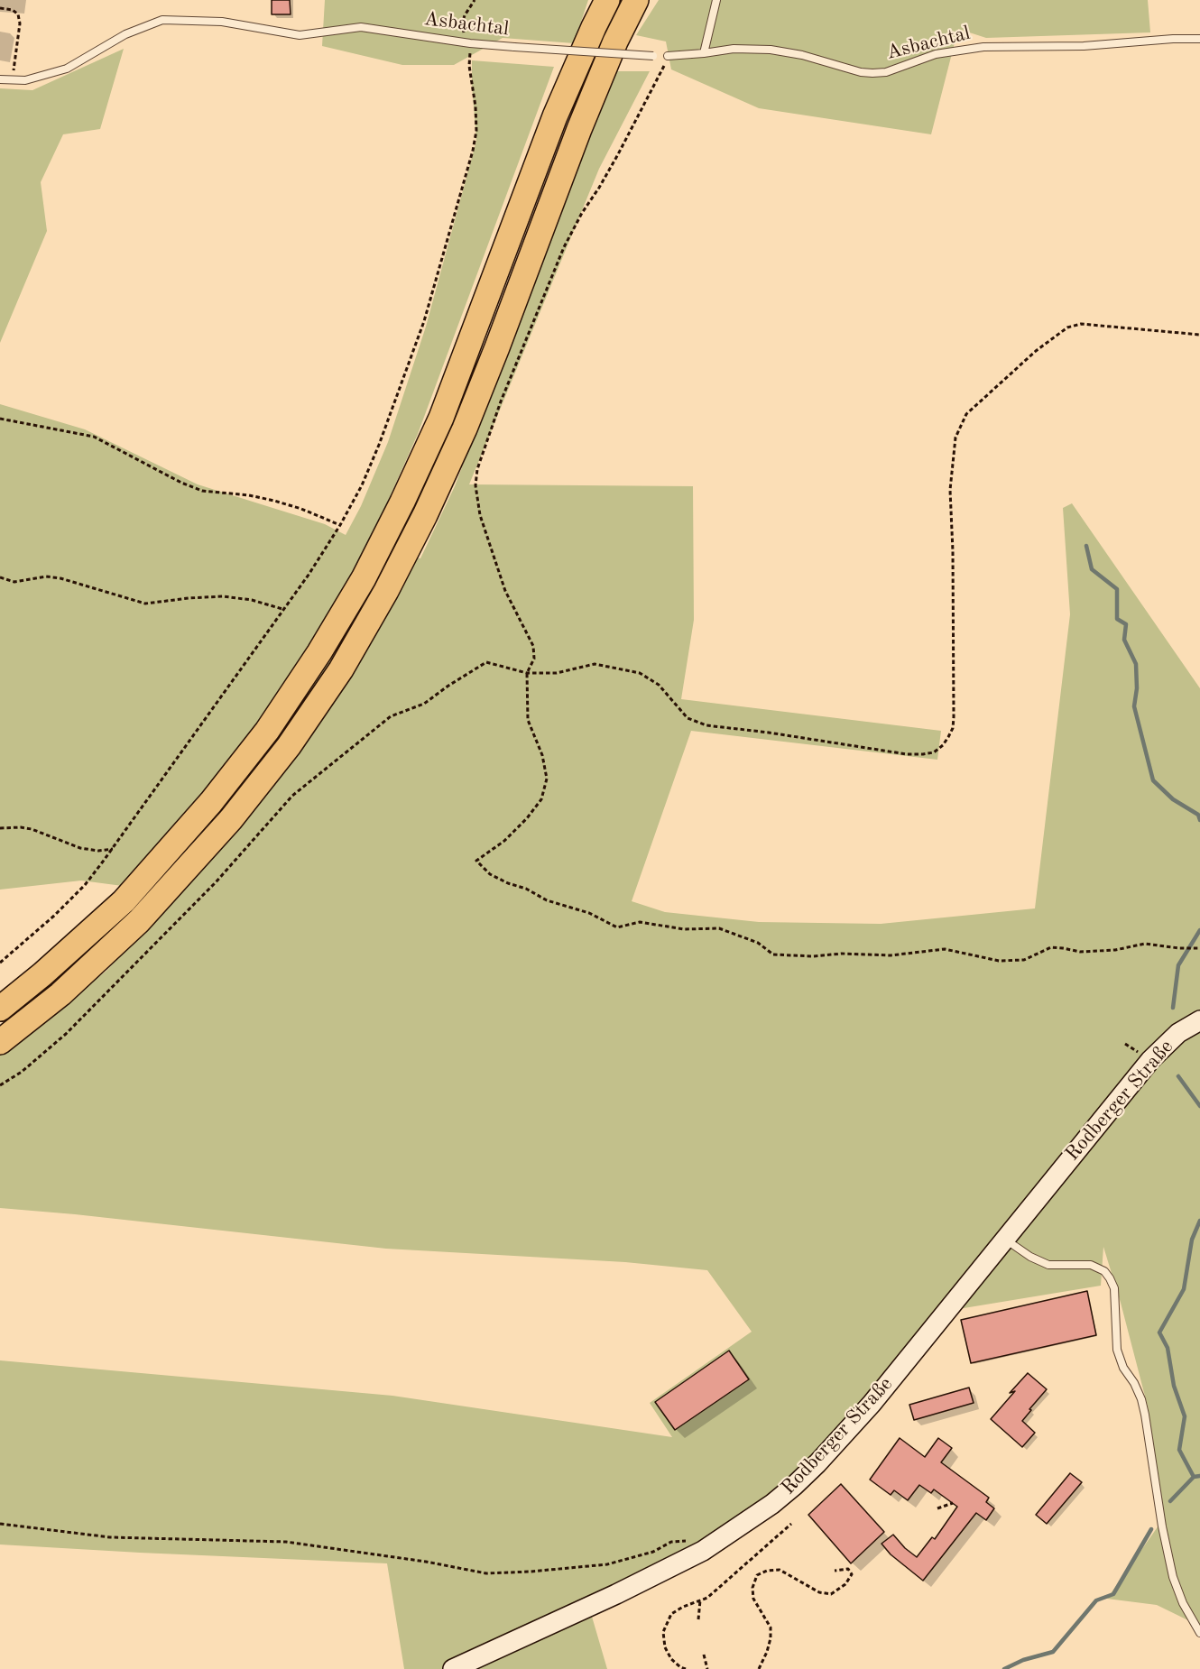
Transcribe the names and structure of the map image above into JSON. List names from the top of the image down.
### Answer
{
  "streets": {
    "street": ["Rodberger Straße"],
    "lane": ["Asbachtal"]
  }
}
